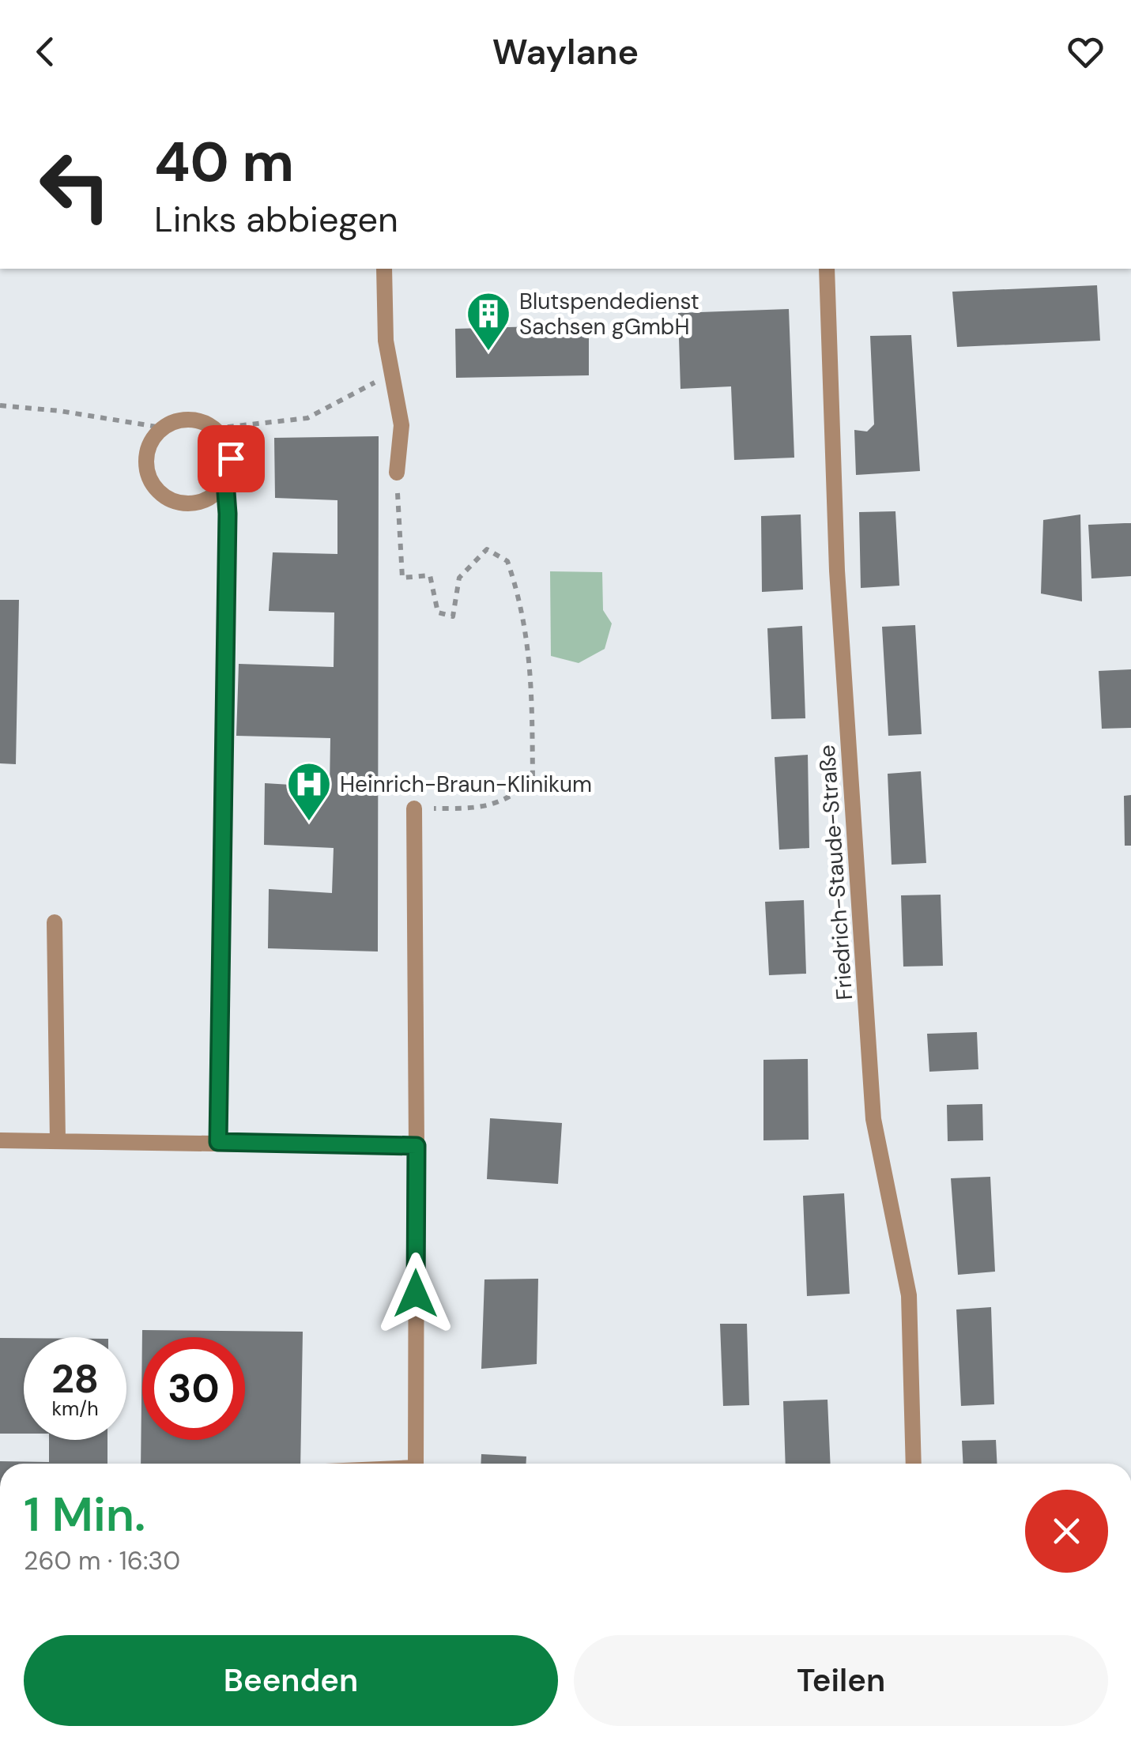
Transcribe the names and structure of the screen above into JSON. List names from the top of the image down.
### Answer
{
  "streets": {
    "street": ["Friedrich-Staude-Straße"]
  },
  "places": {
    "building": ["Blutspendedienst Sachsen gGmbH"],
    "hospital": ["Heinrich-Braun-Klinikum"]
  },
  "page": {
    "header": "Waylane",
    "turn": ["40 m", "Links abbiegen"],
    "speed": "28 km/h",
    "limit": "30",
    "heading": ["1 Min.", "260 m · 16:30"],
    "buttons": ["Beenden", "Teilen"]
  }
}
